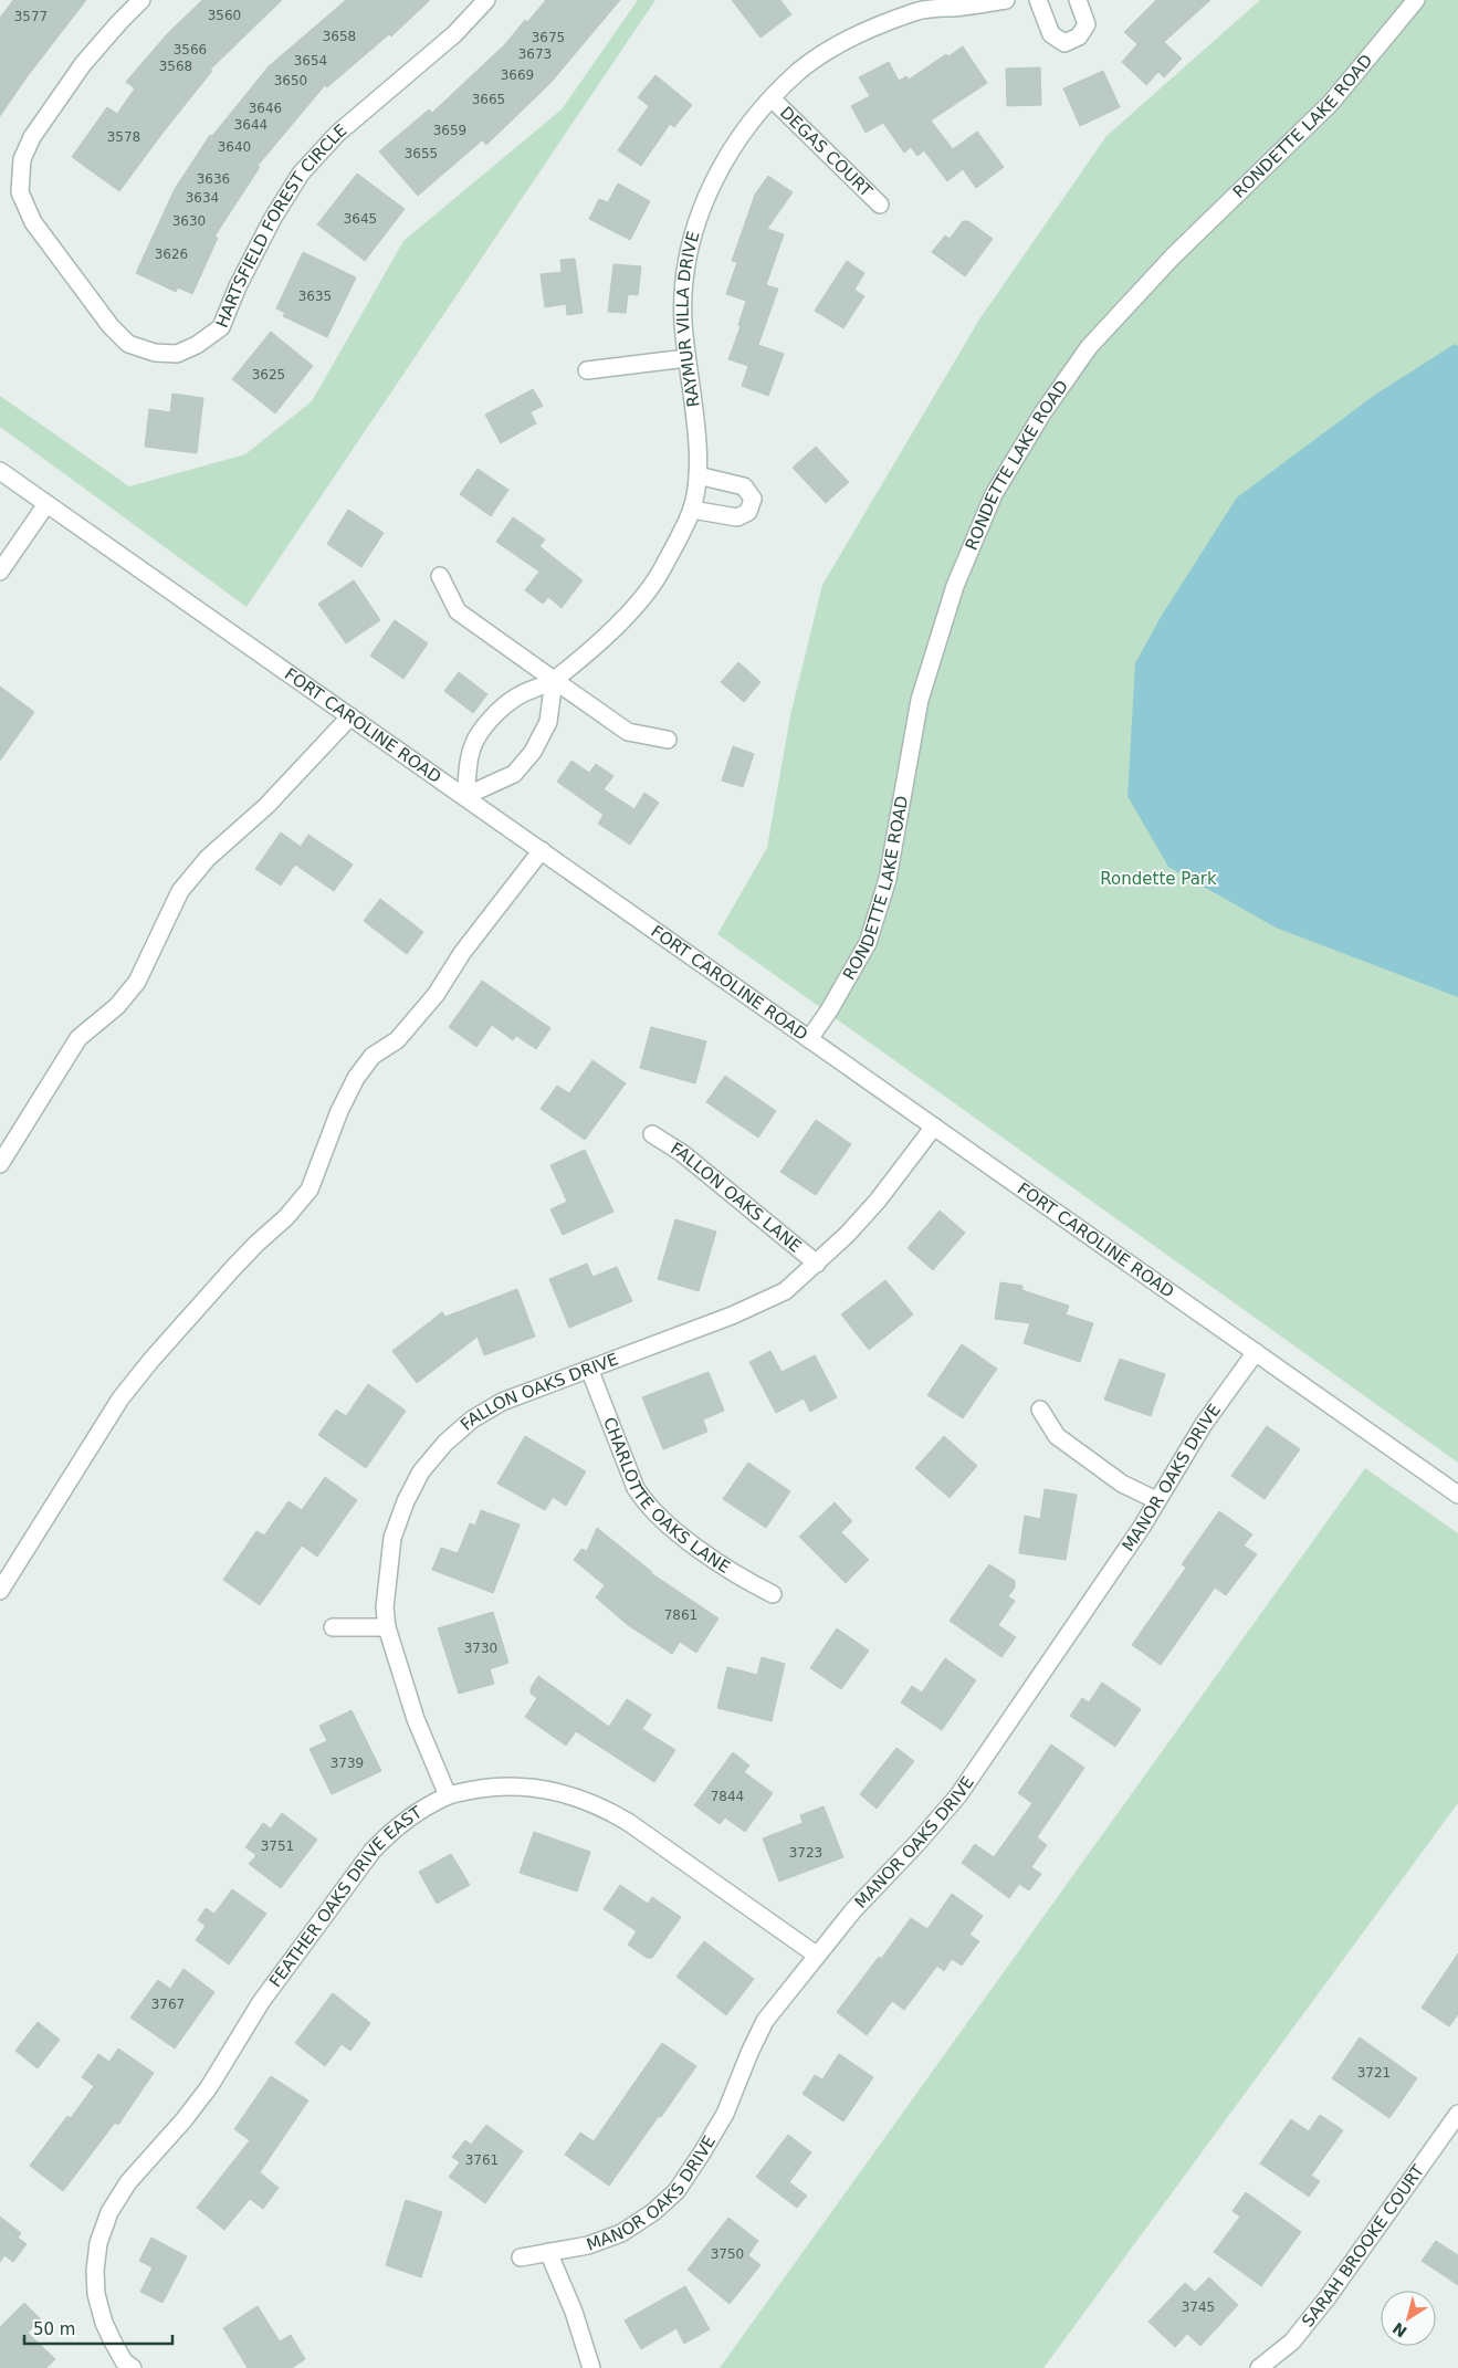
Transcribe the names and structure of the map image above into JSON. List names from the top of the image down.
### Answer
{
  "streets": {
    "street": [
      "RONDETTE LAKE ROAD",
      "DEGAS COURT",
      "HARTSFIELD FOREST CIRCLE",
      "RAYMUR VILLA DRIVE",
      "FORT CAROLINE ROAD",
      "FALLON OAKS LANE",
      "FALLON OAKS DRIVE",
      "MANOR OAKS DRIVE",
      "CHARLOTTE OAKS LANE",
      "FEATHER OAKS DRIVE EAST",
      "SARAH BROOKE COURT"
    ]
  },
  "crossings": [
    ["RONDETTE LAKE ROAD", "FORT CAROLINE ROAD"],
    ["DEGAS COURT", "RAYMUR VILLA DRIVE"],
    ["RAYMUR VILLA DRIVE", "FORT CAROLINE ROAD"],
    ["FORT CAROLINE ROAD", "FALLON OAKS DRIVE"],
    ["FORT CAROLINE ROAD", "MANOR OAKS DRIVE"],
    ["FALLON OAKS LANE", "FALLON OAKS DRIVE"],
    ["FALLON OAKS DRIVE", "CHARLOTTE OAKS LANE"],
    ["FALLON OAKS DRIVE", "FEATHER OAKS DRIVE EAST"],
    ["MANOR OAKS DRIVE", "FEATHER OAKS DRIVE EAST"]
  ],
  "parks": ["Rondette Park"],
  "house_numbers": [
    "3560",
    "3577",
    "3658",
    "3675",
    "3566",
    "3673",
    "3654",
    "3568",
    "3669",
    "3650",
    "3665",
    "3646",
    "3644",
    "3659",
    "3578",
    "3640",
    "3655",
    "3636",
    "3634",
    "3645",
    "3630",
    "3626",
    "3635",
    "3625",
    "7861",
    "3730",
    "3739",
    "7844",
    "3751",
    "3723",
    "3767",
    "3721",
    "3761",
    "3750",
    "3745"
  ],
  "scale_bar": "50 m",
  "north": "bottom left"
}
